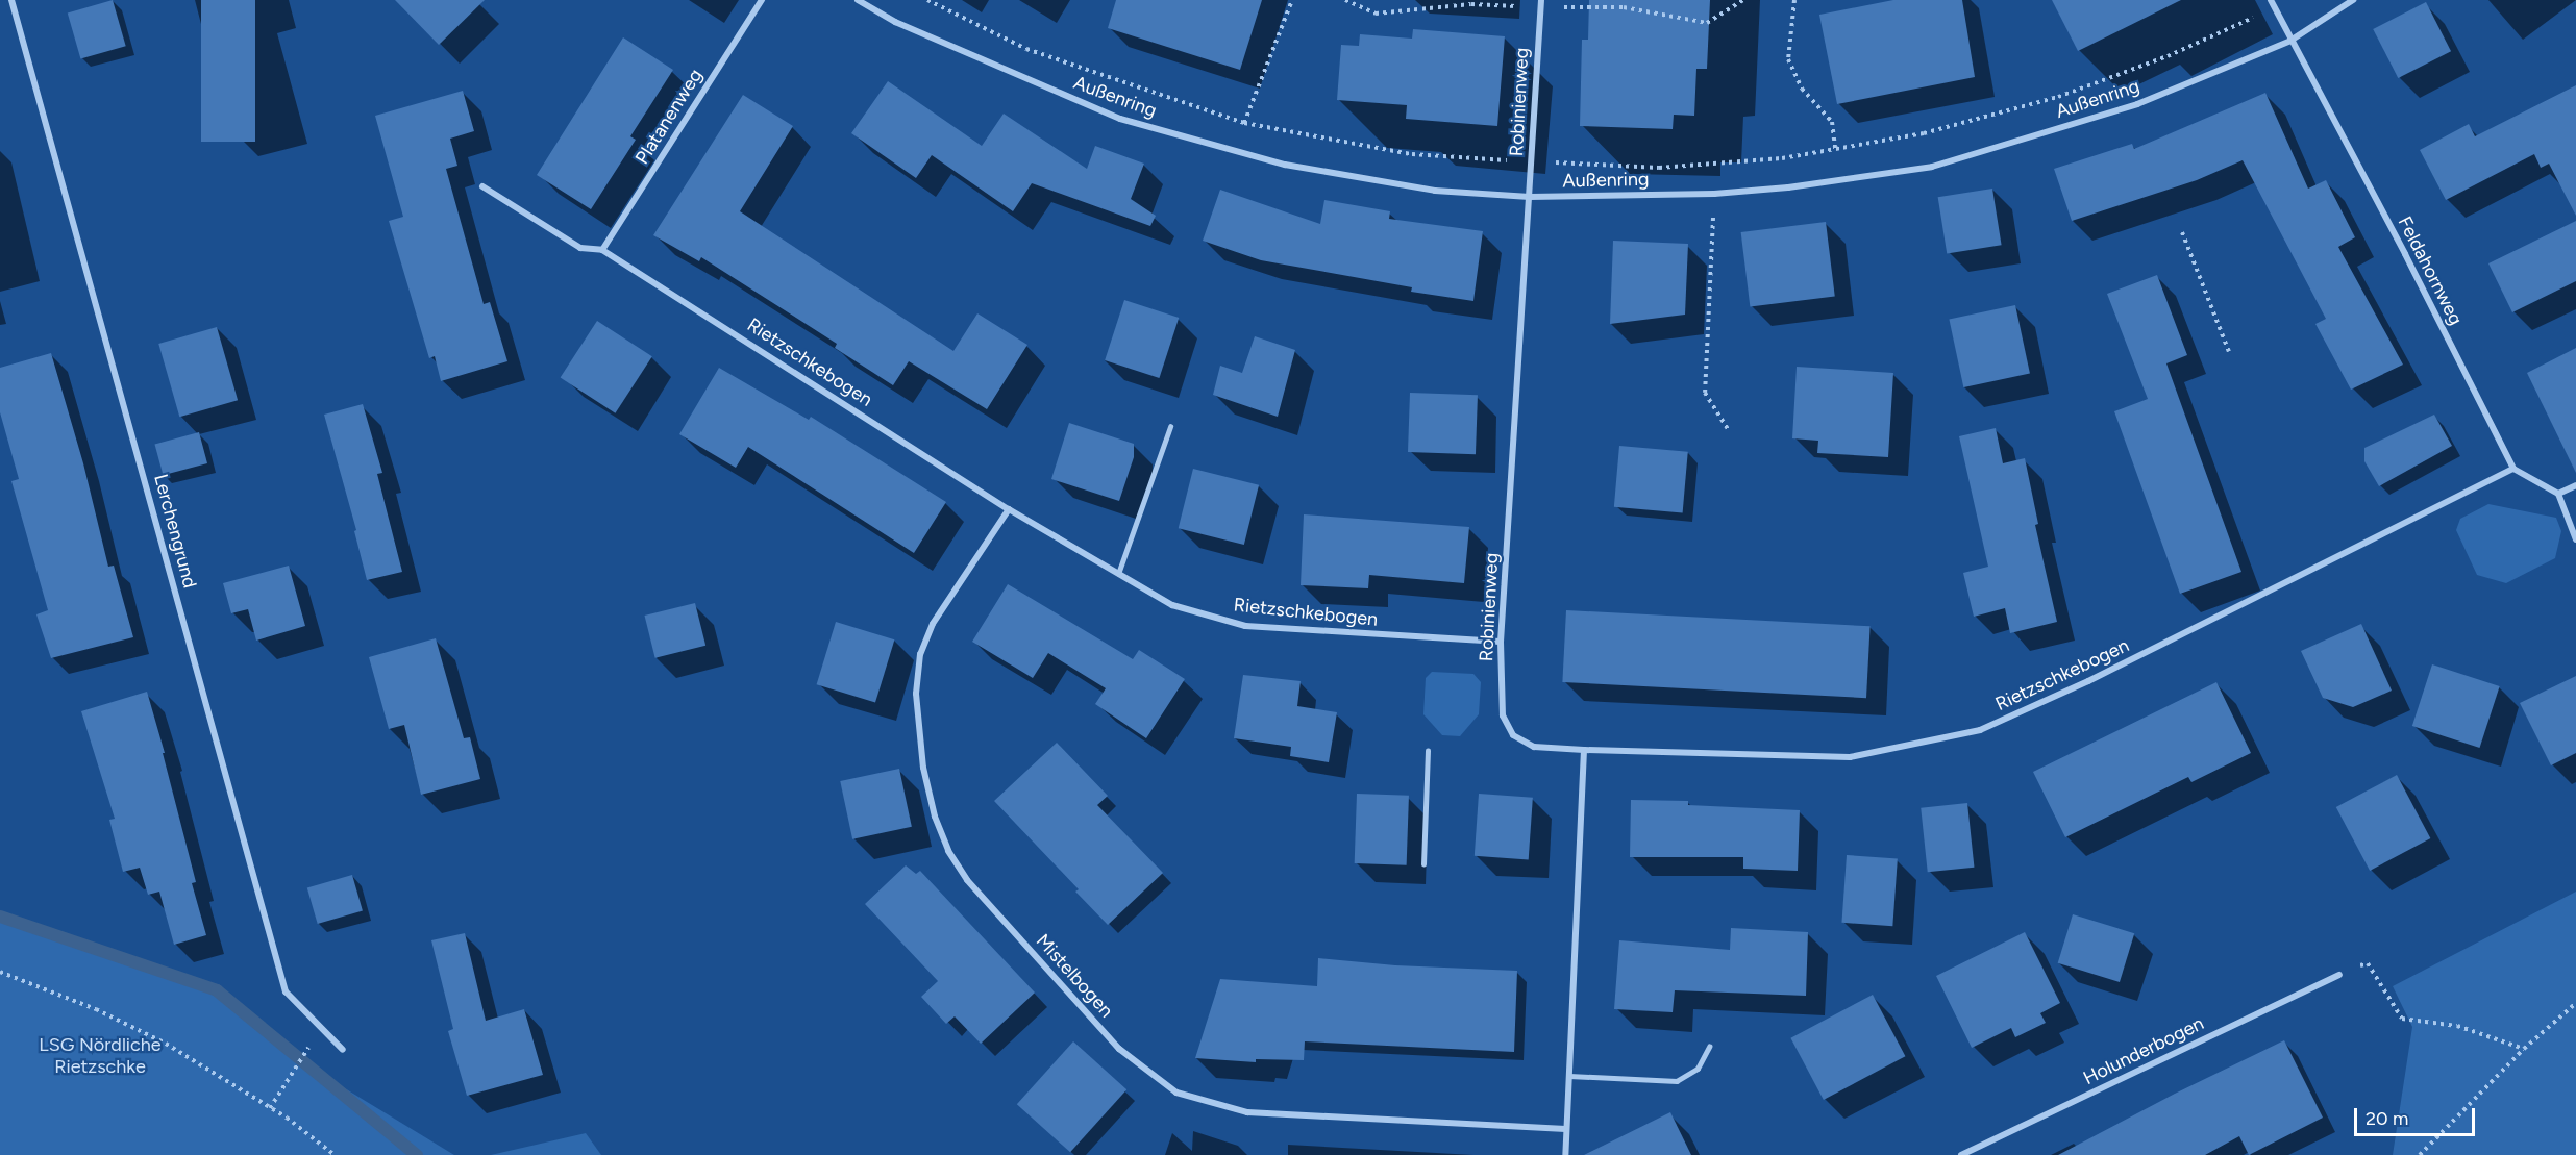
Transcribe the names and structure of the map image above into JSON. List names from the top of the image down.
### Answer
{
  "streets": {
    "street": [
      "Außenring",
      "Robinienweg",
      "Platanenweg",
      "Feldahornweg",
      "Rietzschkebogen",
      "Lerchengrund",
      "Mistelbogen",
      "Holunderbogen"
    ]
  },
  "crossings": [
    ["Außenring", "Robinienweg"],
    ["Außenring", "Feldahornweg"],
    ["Robinienweg", "Rietzschkebogen"],
    ["Platanenweg", "Rietzschkebogen"],
    ["Feldahornweg", "Rietzschkebogen"],
    ["Rietzschkebogen", "Mistelbogen"]
  ],
  "parks": ["LSG Nördliche Rietzschke"],
  "scale_bar": "20 m"
}
